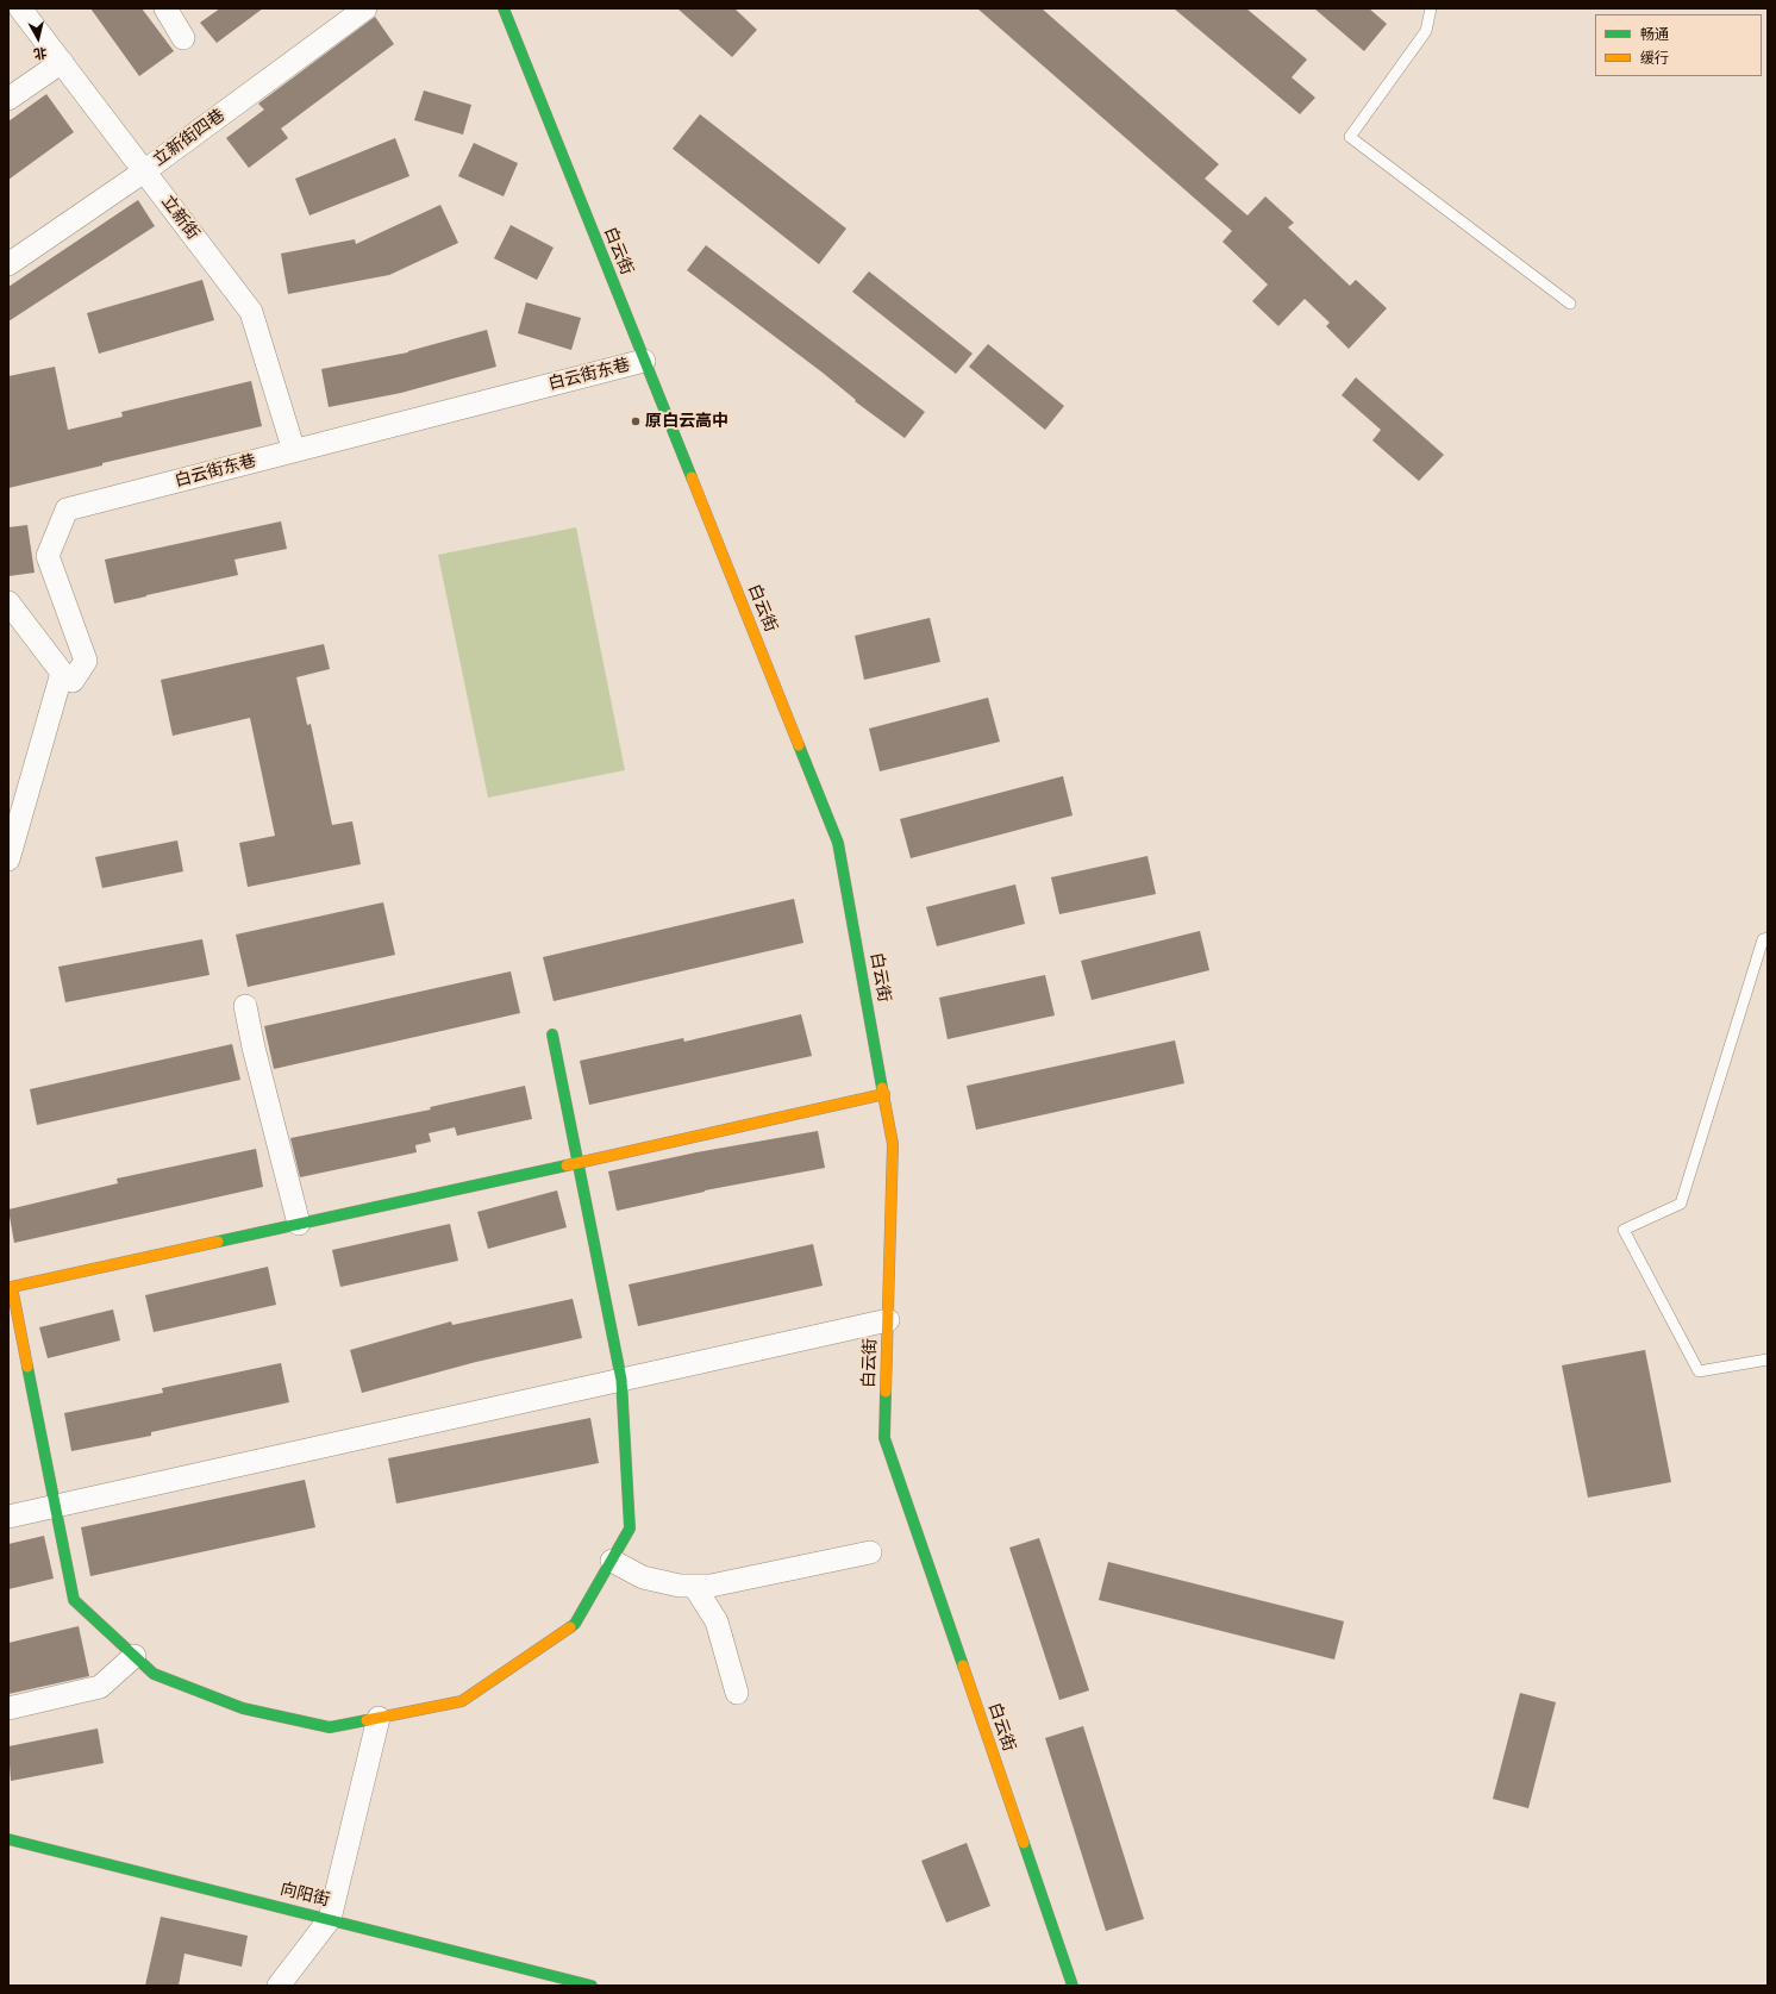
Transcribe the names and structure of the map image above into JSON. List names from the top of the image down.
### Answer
{
  "streets": {
    "street": [
      "立新街四巷",
      "立新街",
      "白云街",
      "白云街东巷",
      "向阳街"
    ]
  },
  "crossings": [
    ["立新街四巷", "立新街"],
    ["立新街", "白云街东巷"],
    ["白云街", "白云街东巷"]
  ],
  "places": ["原白云高中"],
  "legend": ["畅通", "缓行"],
  "north": "bottom"
}
